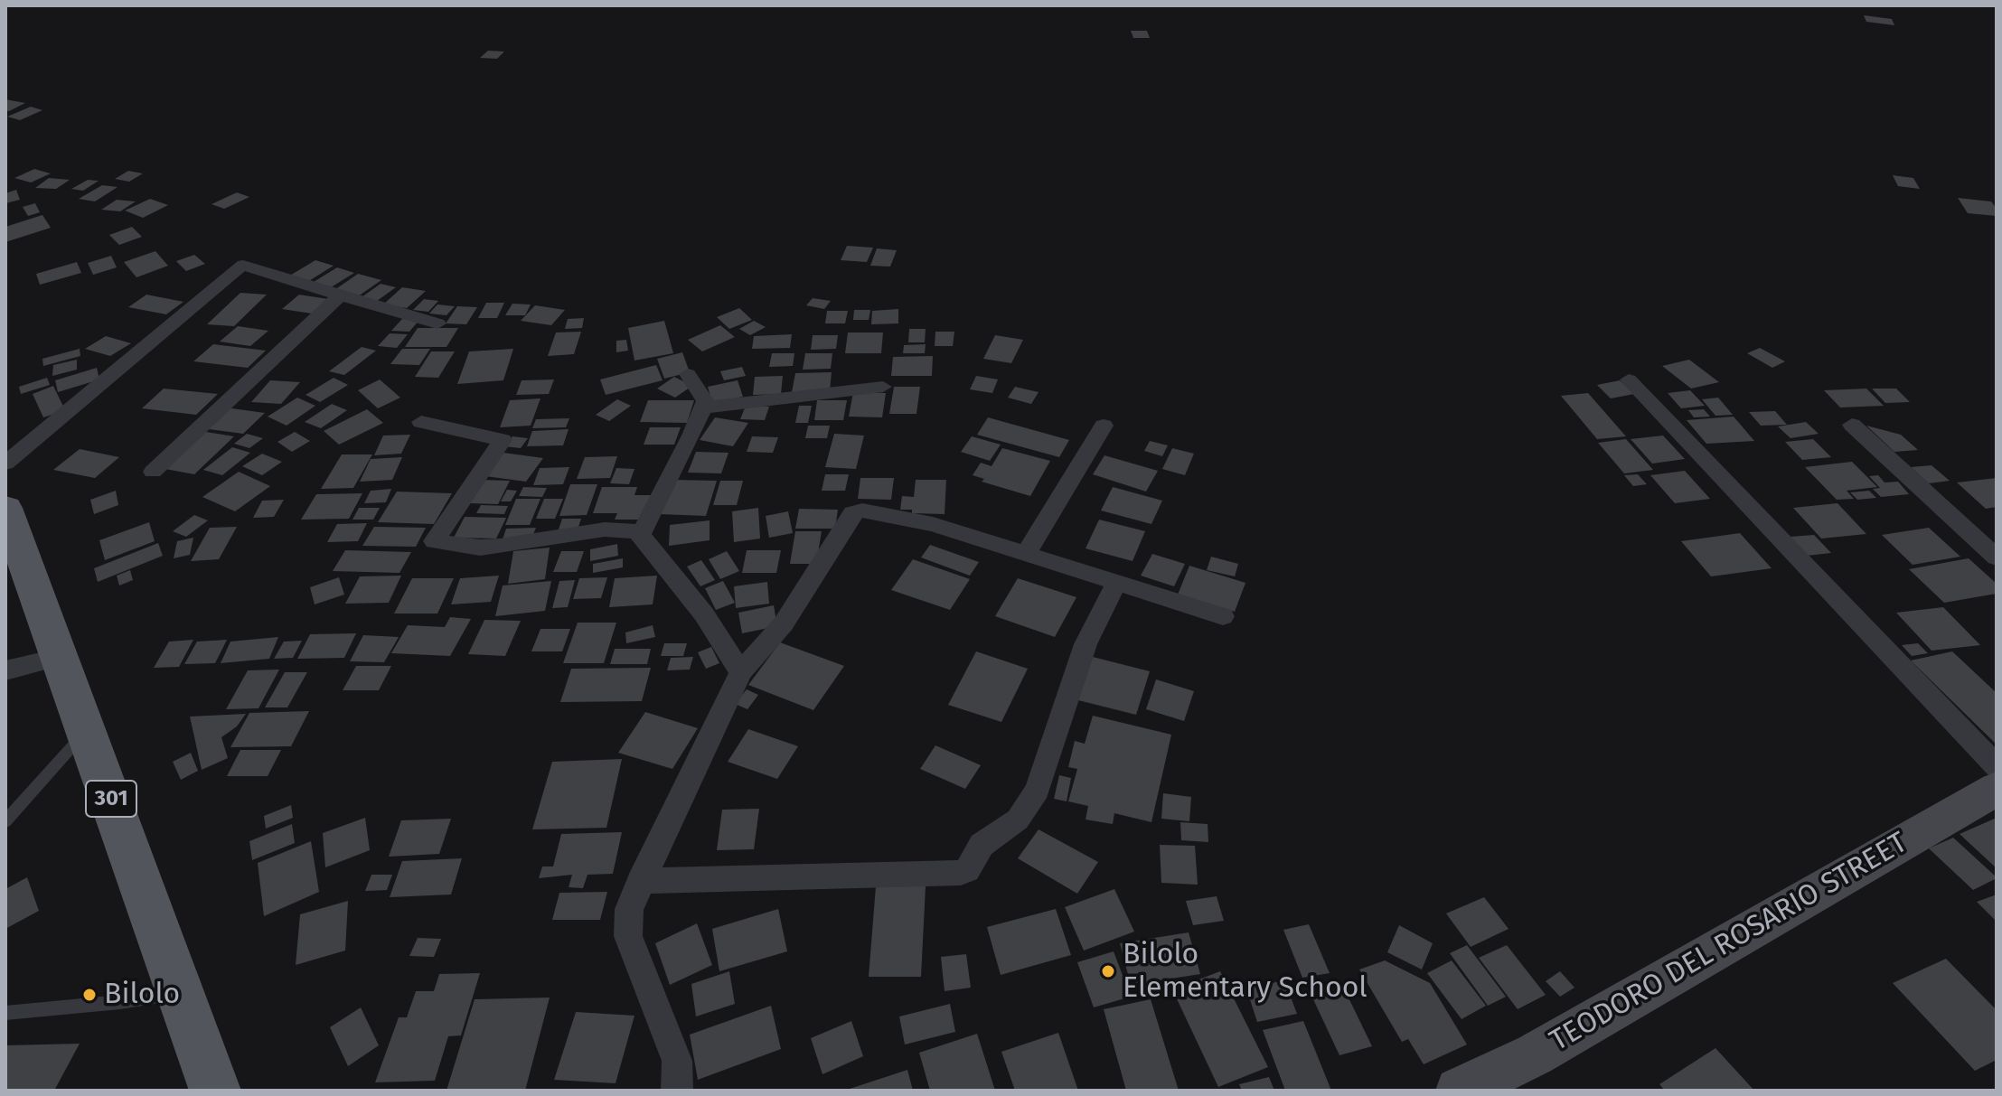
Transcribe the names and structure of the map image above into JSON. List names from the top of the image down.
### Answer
{
  "streets": {
    "main road": ["301", "TEODORO DEL ROSARIO STREET"]
  },
  "places": ["Bilolo Elementary School", "Bilolo"]
}
